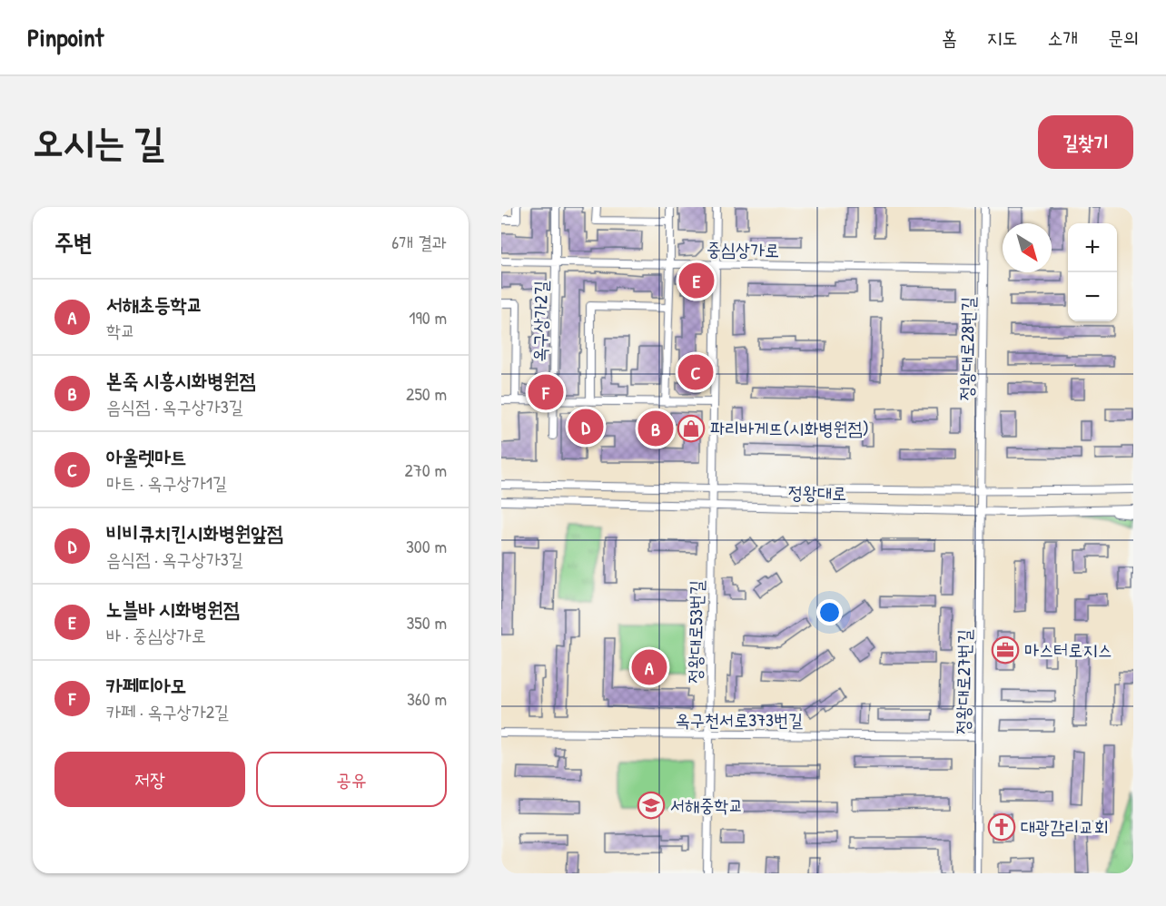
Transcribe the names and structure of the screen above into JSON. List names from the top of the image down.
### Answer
{
  "streets": {
    "street": [
      "중심상가로",
      "옥구상가2길",
      "정왕대로28번길",
      "정왕대로",
      "정왕대로53번길",
      "정왕대로27번길",
      "옥구천서로373번길"
    ]
  },
  "crossings": [
    ["중심상가로", "옥구상가2길"],
    ["중심상가로", "정왕대로28번길"],
    ["중심상가로", "정왕대로53번길"],
    ["정왕대로28번길", "정왕대로"],
    ["정왕대로28번길", "정왕대로27번길"],
    ["정왕대로", "정왕대로53번길"],
    ["정왕대로", "정왕대로27번길"],
    ["정왕대로53번길", "옥구천서로373번길"],
    ["정왕대로27번길", "옥구천서로373번길"]
  ],
  "places": {
    "shop": ["파리바게뜨(시화병원점)"],
    "office": ["마스터로지스"],
    "school or university": ["서해중학교"],
    "church": ["대광감리교회"]
  },
  "north": "bottom right",
  "page": {
    "header": "Pinpoint",
    "nav": [
      "홈",
      "지도",
      "소개",
      "문의"
    ],
    "title": "오시는 길",
    "buttons": [
      "길찾기",
      ["저장", "공유"]
    ],
    "heading": ["주변", "6개 결과"],
    "map_buttons": ["+", "−"],
    "pins": [
      "E",
      "C",
      "F",
      "D",
      "B",
      "A"
    ],
    "list": [
      {
        "mark": "A",
        "name": "서해초등학교",
        "note": "학교",
        "value": "190 m"
      },
      {
        "mark": "B",
        "name": "본죽 시흥시화병원점",
        "note": "음식점 · 옥구상가3길",
        "value": "250 m"
      },
      {
        "mark": "C",
        "name": "아울렛마트",
        "note": "마트 · 옥구상가1길",
        "value": "270 m"
      },
      {
        "mark": "D",
        "name": "비비큐치킨시화병원앞점",
        "note": "음식점 · 옥구상가3길",
        "value": "300 m"
      },
      {
        "mark": "E",
        "name": "노블바 시화병원점",
        "note": "바 · 중심상가로",
        "value": "350 m"
      },
      {
        "mark": "F",
        "name": "카페띠아모",
        "note": "카페 · 옥구상가2길",
        "value": "360 m"
      }
    ]
  }
}
